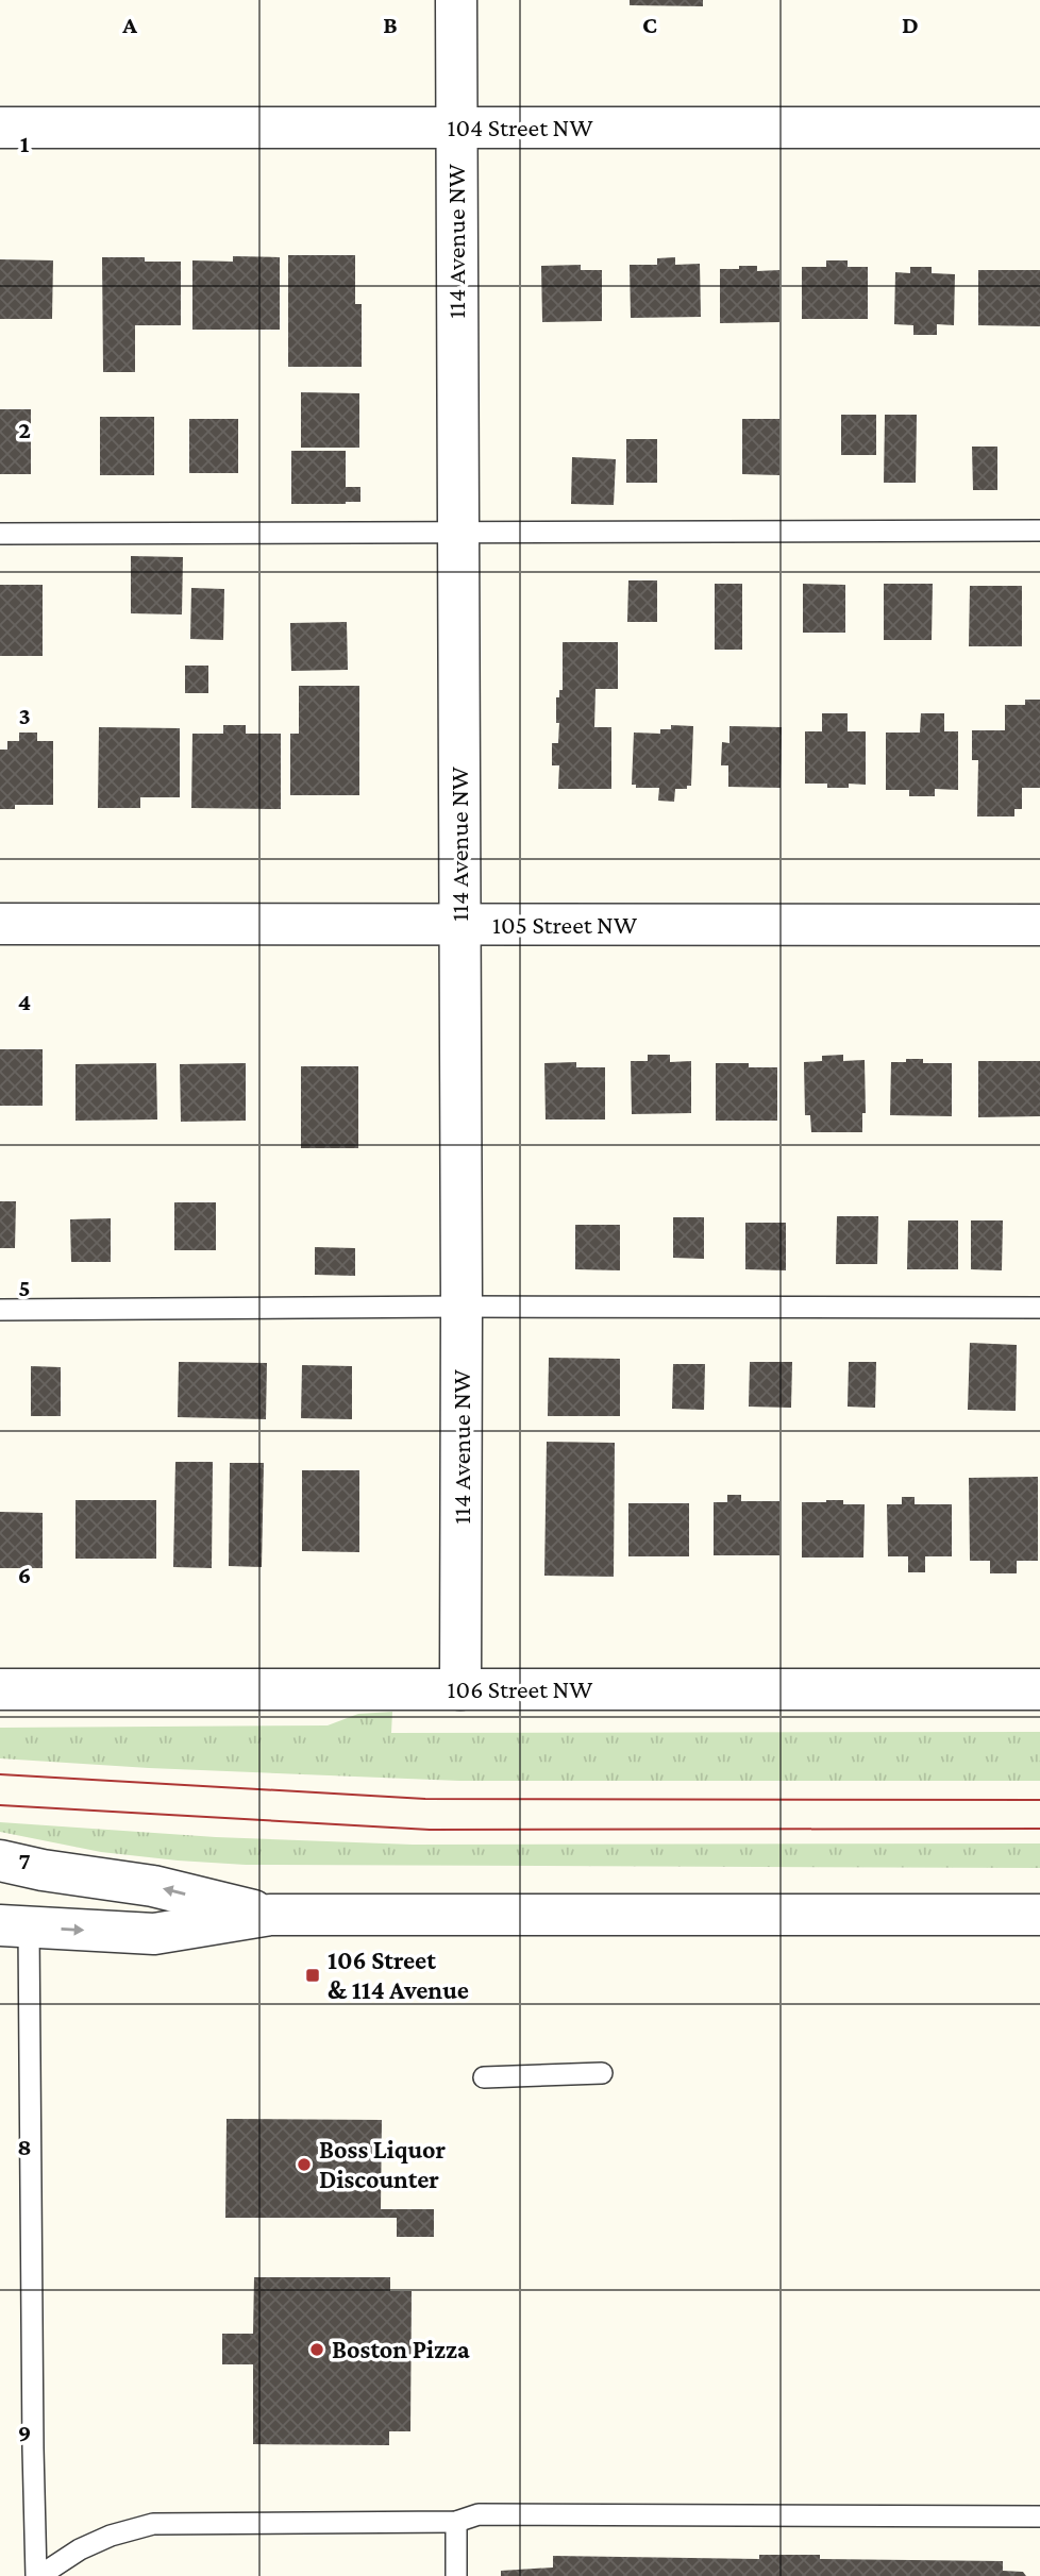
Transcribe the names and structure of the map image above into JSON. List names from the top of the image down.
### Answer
{
  "streets": {
    "street": [
      "104 Street NW",
      "114 Avenue NW",
      "105 Street NW",
      "106 Street NW"
    ]
  },
  "crossings": [
    ["104 Street NW", "114 Avenue NW"],
    ["114 Avenue NW", "105 Street NW"],
    ["114 Avenue NW", "106 Street NW"]
  ],
  "places": {
    "transit": ["106 Street & 114 Avenue"],
    "other": ["Boss Liquor Discounter", "Boston Pizza"]
  },
  "grid": {
    "columns": [
      "A",
      "B",
      "C",
      "D"
    ],
    "rows": [
      "1",
      "2",
      "3",
      "4",
      "5",
      "6",
      "7",
      "8",
      "9"
    ]
  }
}
